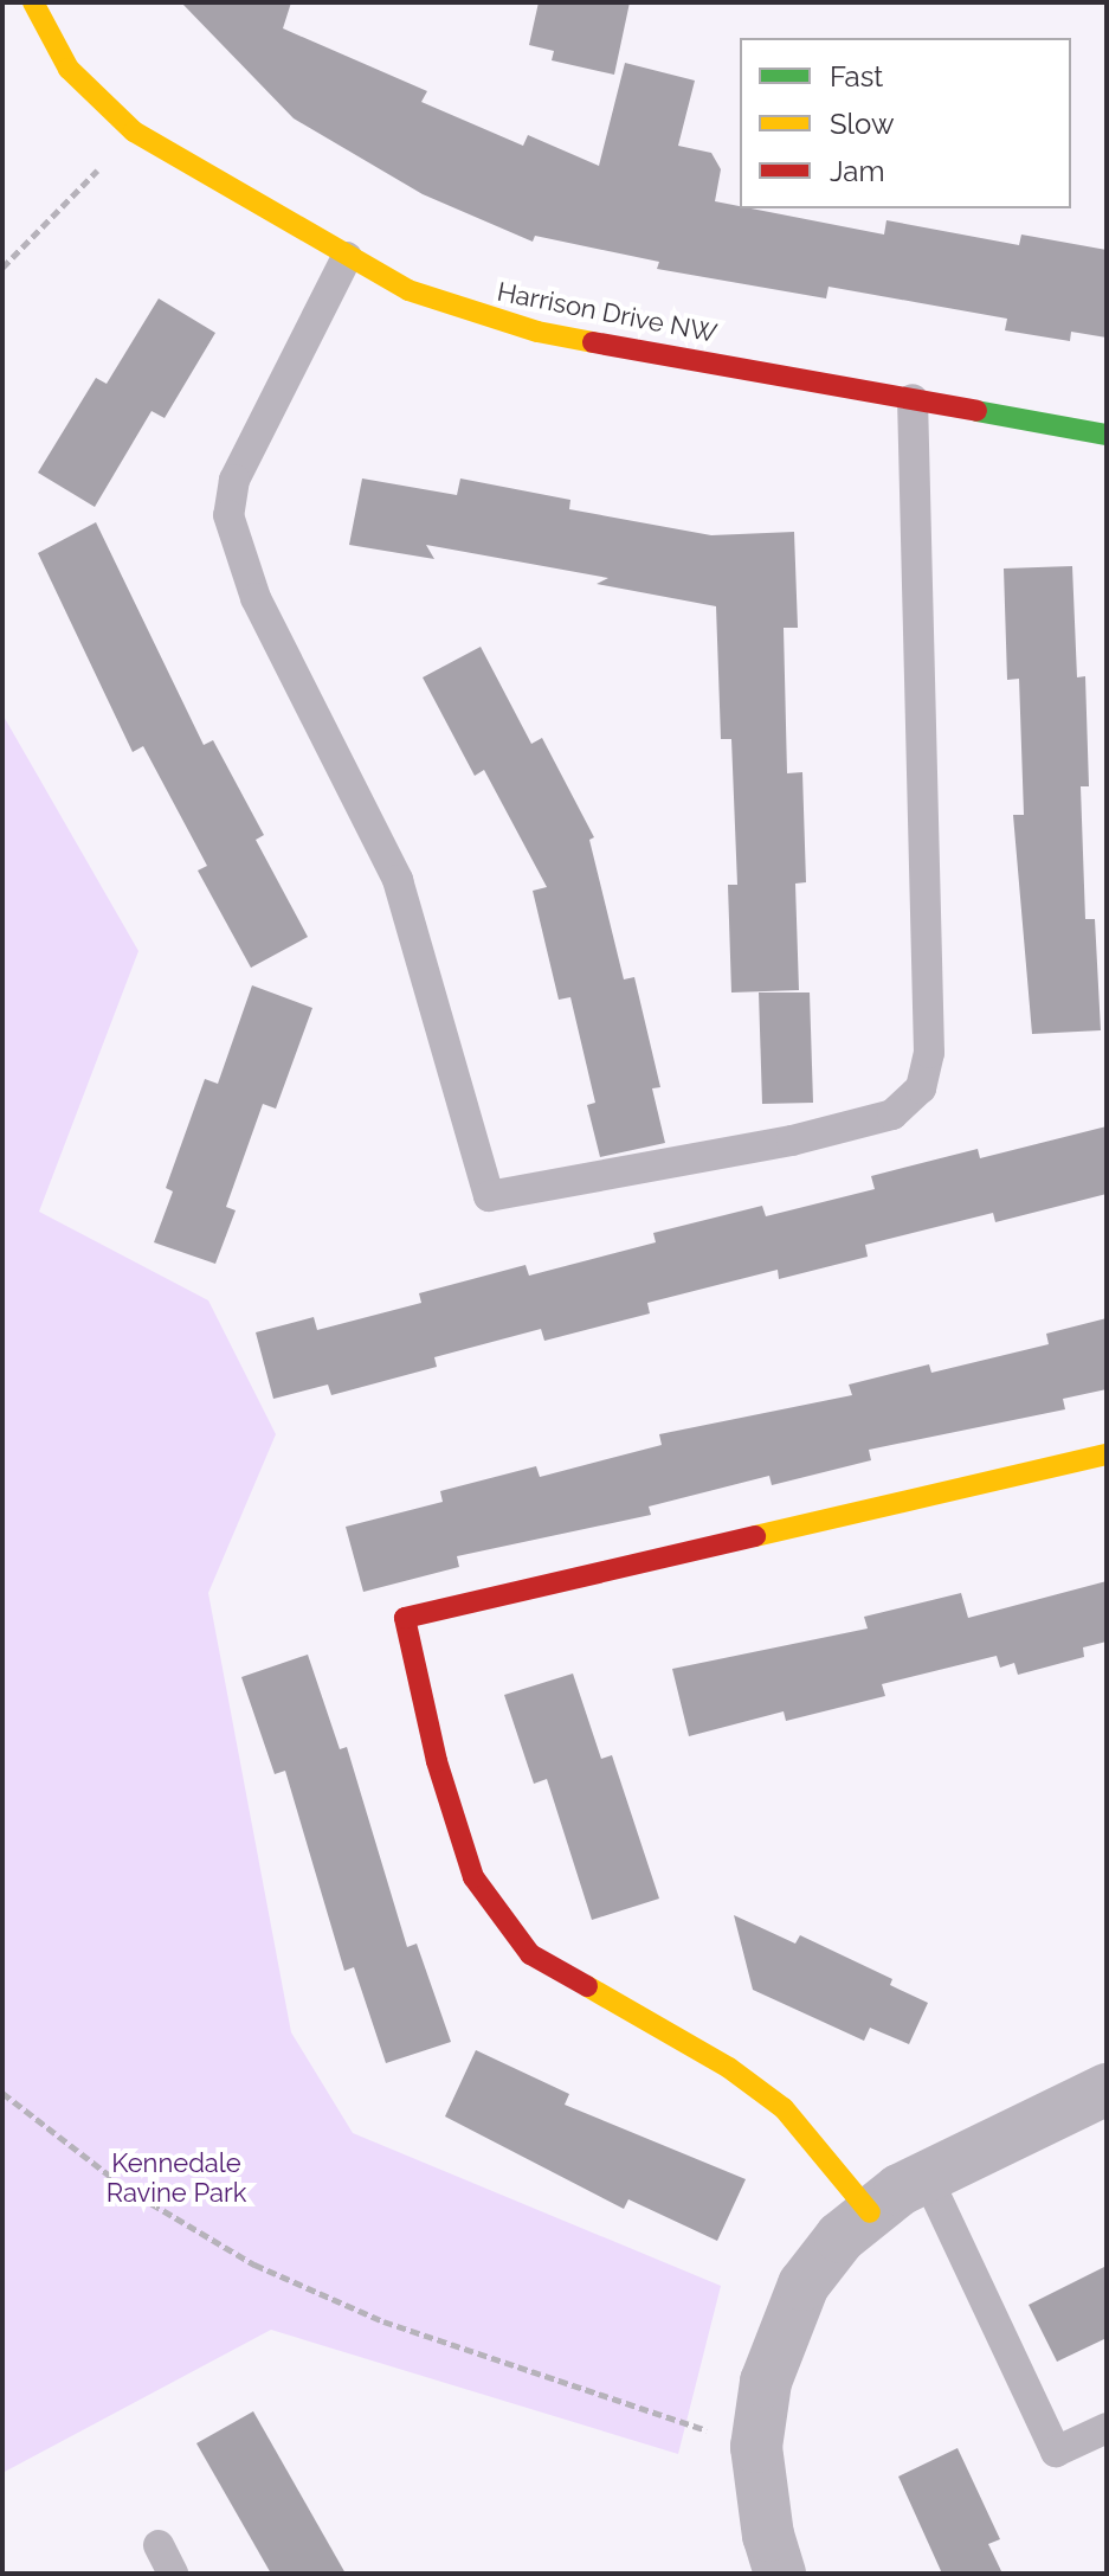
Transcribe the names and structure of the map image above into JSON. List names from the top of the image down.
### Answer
{
  "streets": {
    "street": ["Harrison Drive NW"]
  },
  "parks": ["Kennedale Ravine Park"],
  "legend": ["Fast", "Slow", "Jam"]
}
